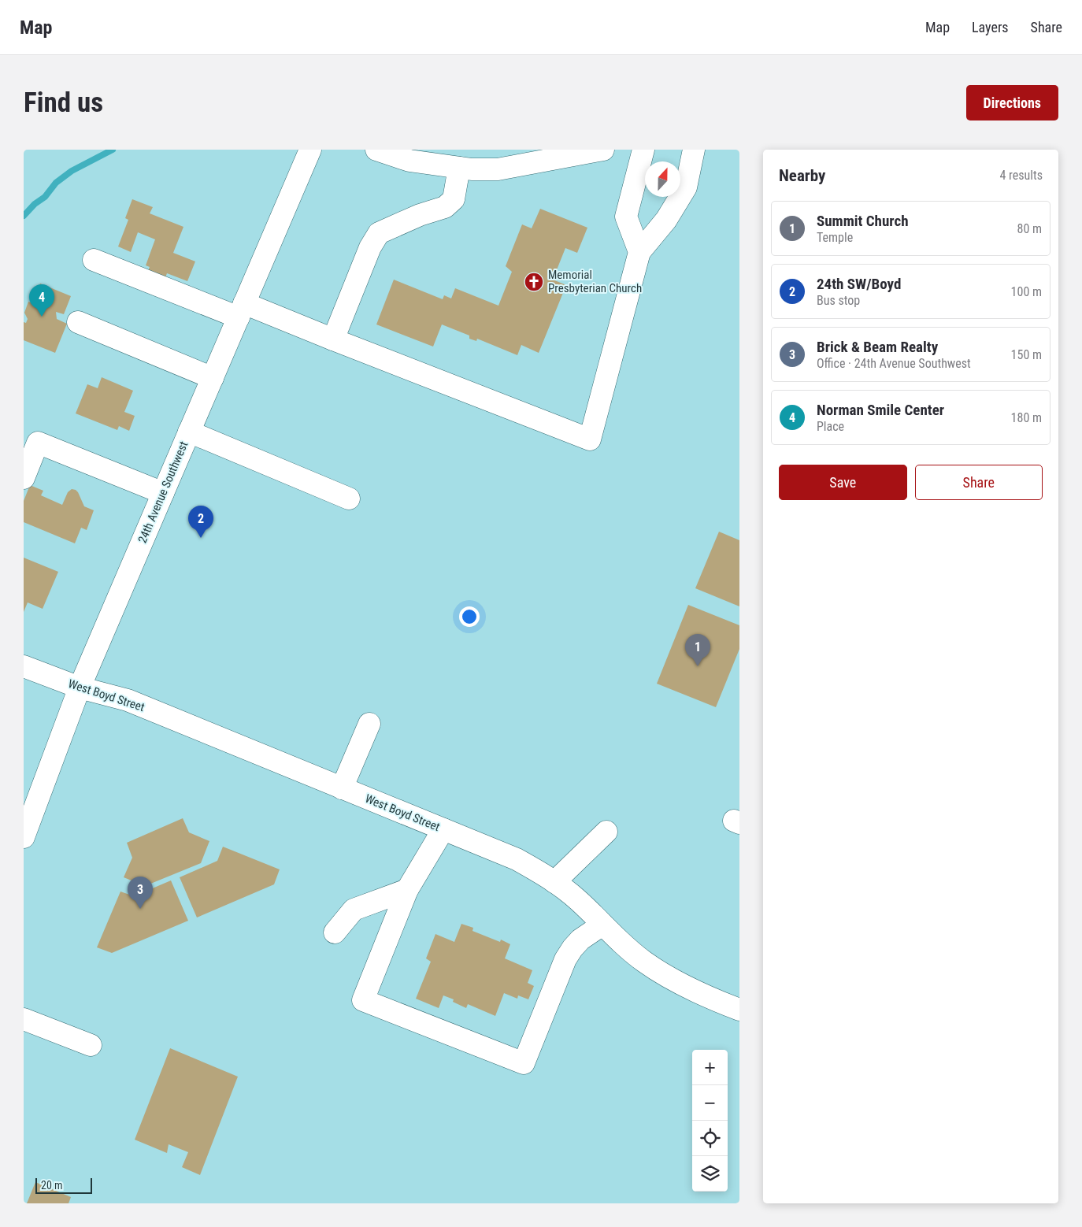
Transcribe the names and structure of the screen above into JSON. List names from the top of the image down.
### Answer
{
  "streets": {
    "street": ["24th Avenue Southwest", "West Boyd Street"]
  },
  "crossings": [
    ["24th Avenue Southwest", "West Boyd Street"]
  ],
  "places": {
    "church": ["Memorial Presbyterian Church"]
  },
  "scale_bar": "20 m",
  "north": "top",
  "page": {
    "header": "Map",
    "nav": ["Map", "Layers", "Share"],
    "buttons": [
      "Directions",
      ["Save", "Share"]
    ],
    "title": "Find us",
    "heading": ["Nearby", "4 results"],
    "list": [
      {
        "mark": "1",
        "name": "Summit Church",
        "note": "Temple",
        "value": "80 m"
      },
      {
        "mark": "2",
        "name": "24th SW/Boyd",
        "note": "Bus stop",
        "value": "100 m"
      },
      {
        "mark": "3",
        "name": "Brick & Beam Realty",
        "note": "Office · 24th Avenue Southwest",
        "value": "150 m"
      },
      {
        "mark": "4",
        "name": "Norman Smile Center",
        "note": "Place",
        "value": "180 m"
      }
    ],
    "pins": [
      "4",
      "2",
      "1",
      "3"
    ],
    "map_buttons": ["+", "−"],
    "scale": "20 m"
  }
}
